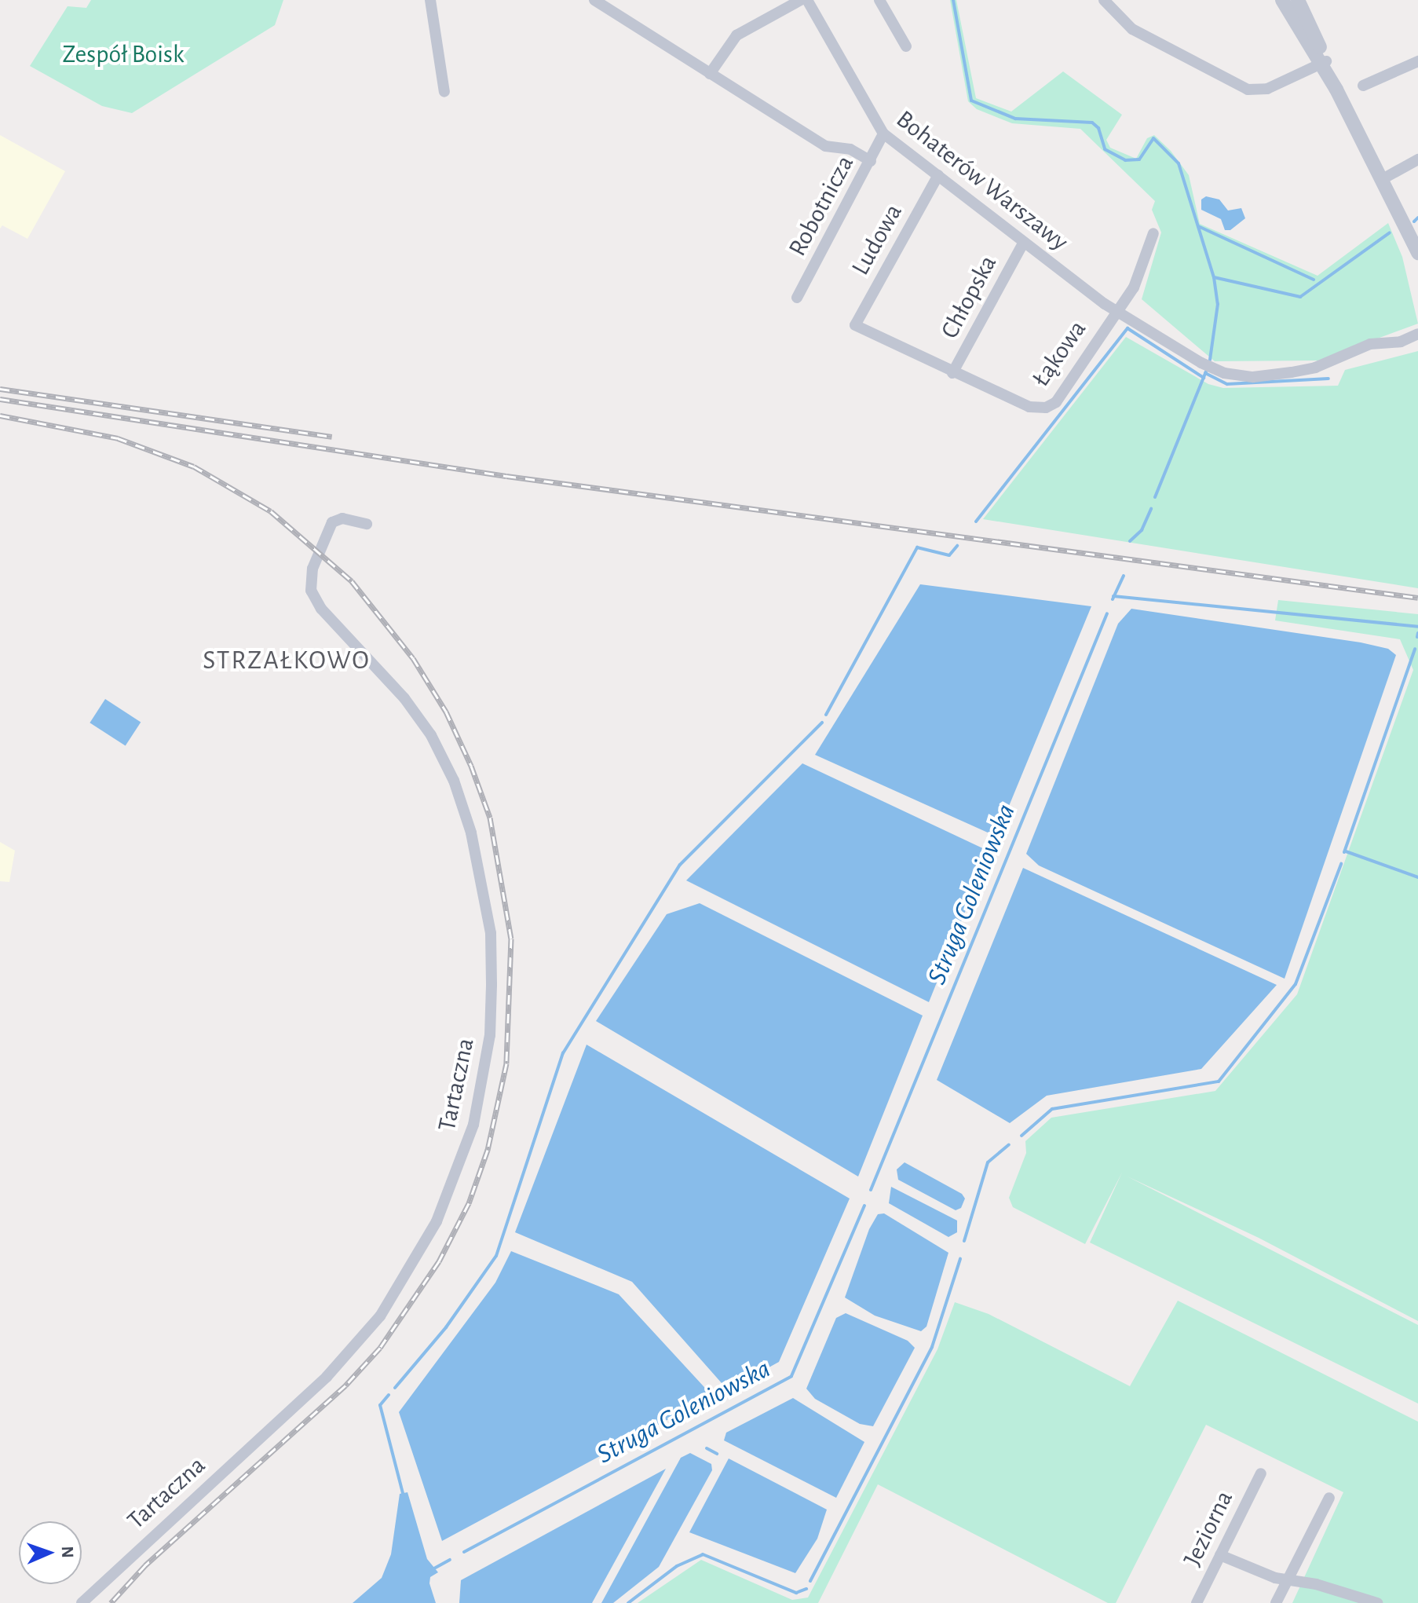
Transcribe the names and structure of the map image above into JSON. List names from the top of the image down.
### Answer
{
  "streets": {
    "street": [
      "Bohaterów Warszawy",
      "Robotnicza",
      "Ludowa",
      "Chłopska",
      "Łąkowa",
      "Tartaczna",
      "Jeziorna"
    ]
  },
  "crossings": [
    ["Bohaterów Warszawy", "Robotnicza"],
    ["Bohaterów Warszawy", "Ludowa"],
    ["Bohaterów Warszawy", "Chłopska"],
    ["Bohaterów Warszawy", "Łąkowa"],
    ["Ludowa", "Łąkowa"],
    ["Chłopska", "Łąkowa"]
  ],
  "districts": ["STRZAŁKOWO"],
  "water": ["Struga Goleniowska"],
  "parks": ["Zespół Boisk"],
  "north": "right"
}
